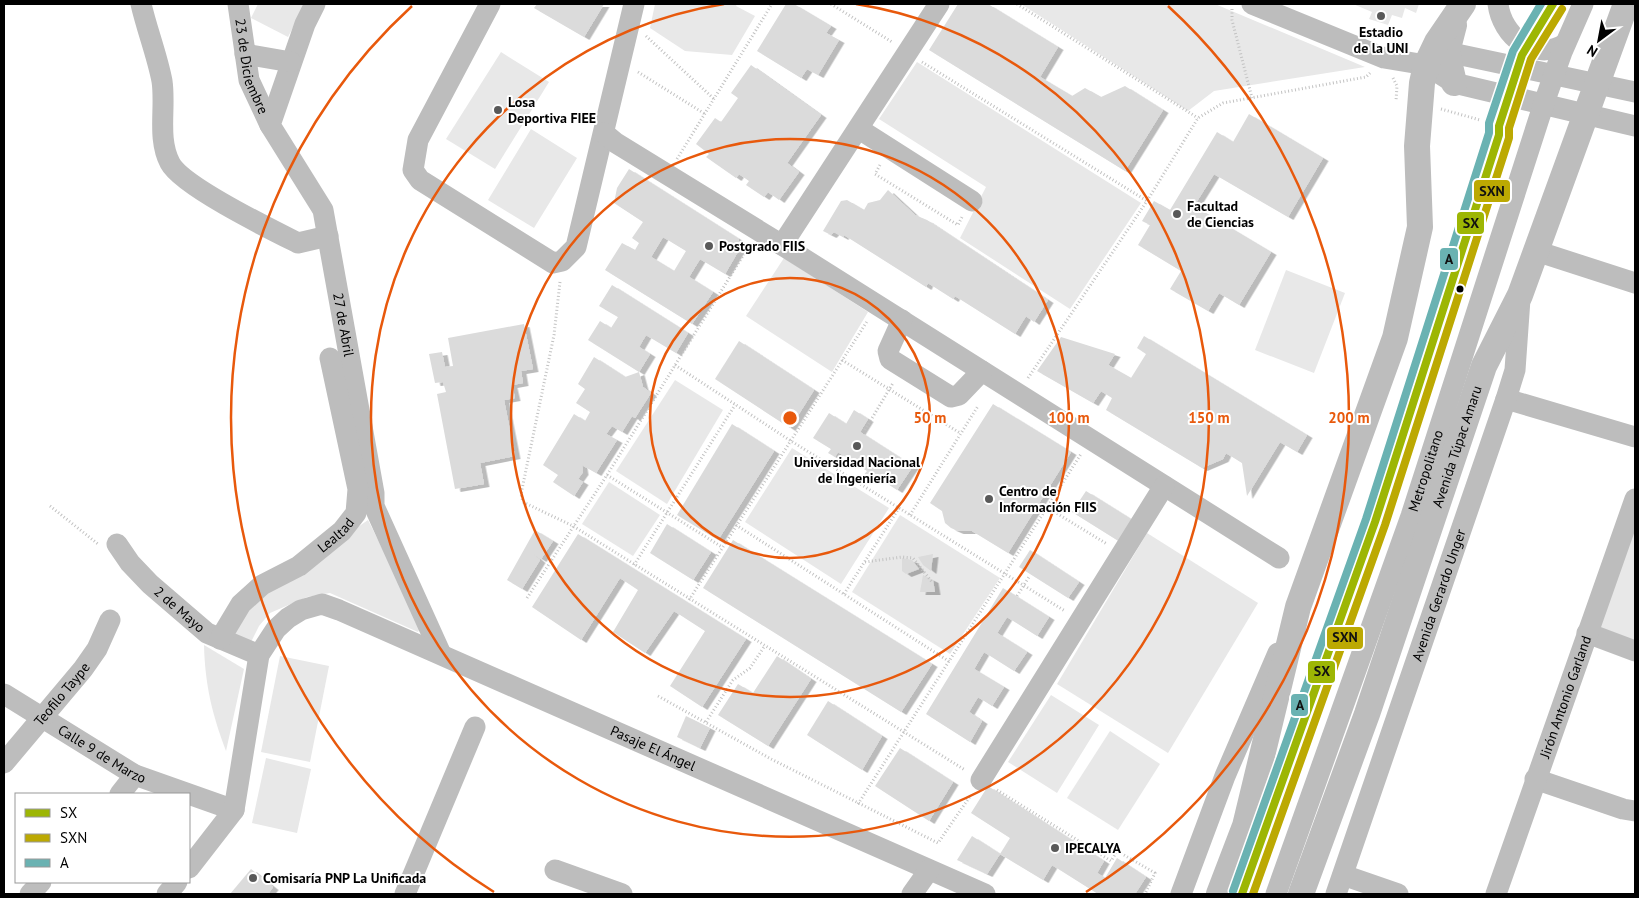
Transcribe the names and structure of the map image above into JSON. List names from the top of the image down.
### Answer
{
  "streets": {
    "main road": ["Avenida Túpac Amaru"],
    "street": [
      "23 de Diciembre",
      "27 de Abril",
      "Metropolitano",
      "Lealtad",
      "Avenida Gerardo Unger",
      "2 de Mayo",
      "Teofilo Taype",
      "Jirón Antonio Garland",
      "Pasaje El Ángel",
      "Calle 9 de Marzo"
    ]
  },
  "crossings": [
    ["23 de Diciembre", "27 de Abril"],
    ["27 de Abril", "Pasaje El Ángel"],
    ["Avenida Túpac Amaru", "Avenida Gerardo Unger"],
    ["Lealtad", "2 de Mayo"],
    ["2 de Mayo", "Pasaje El Ángel"],
    ["Teofilo Taype", "Calle 9 de Marzo"]
  ],
  "places": [
    "Estadio de la UNI",
    "Losa Deportiva FIEE",
    "Facultad de Ciencias",
    "Postgrado FIIS",
    "Universidad Nacional de Ingeniería",
    "Centro de Información FIIS",
    "IPECALYA",
    "Comisaría PNP La Unificada"
  ],
  "lines": ["transit line SX", "transit line A", "transit line SXN"],
  "legend": ["SX", "SXN", "A"],
  "north": "bottom left",
  "rings": [
    "50 m",
    "100 m",
    "150 m",
    "200 m"
  ]
}
